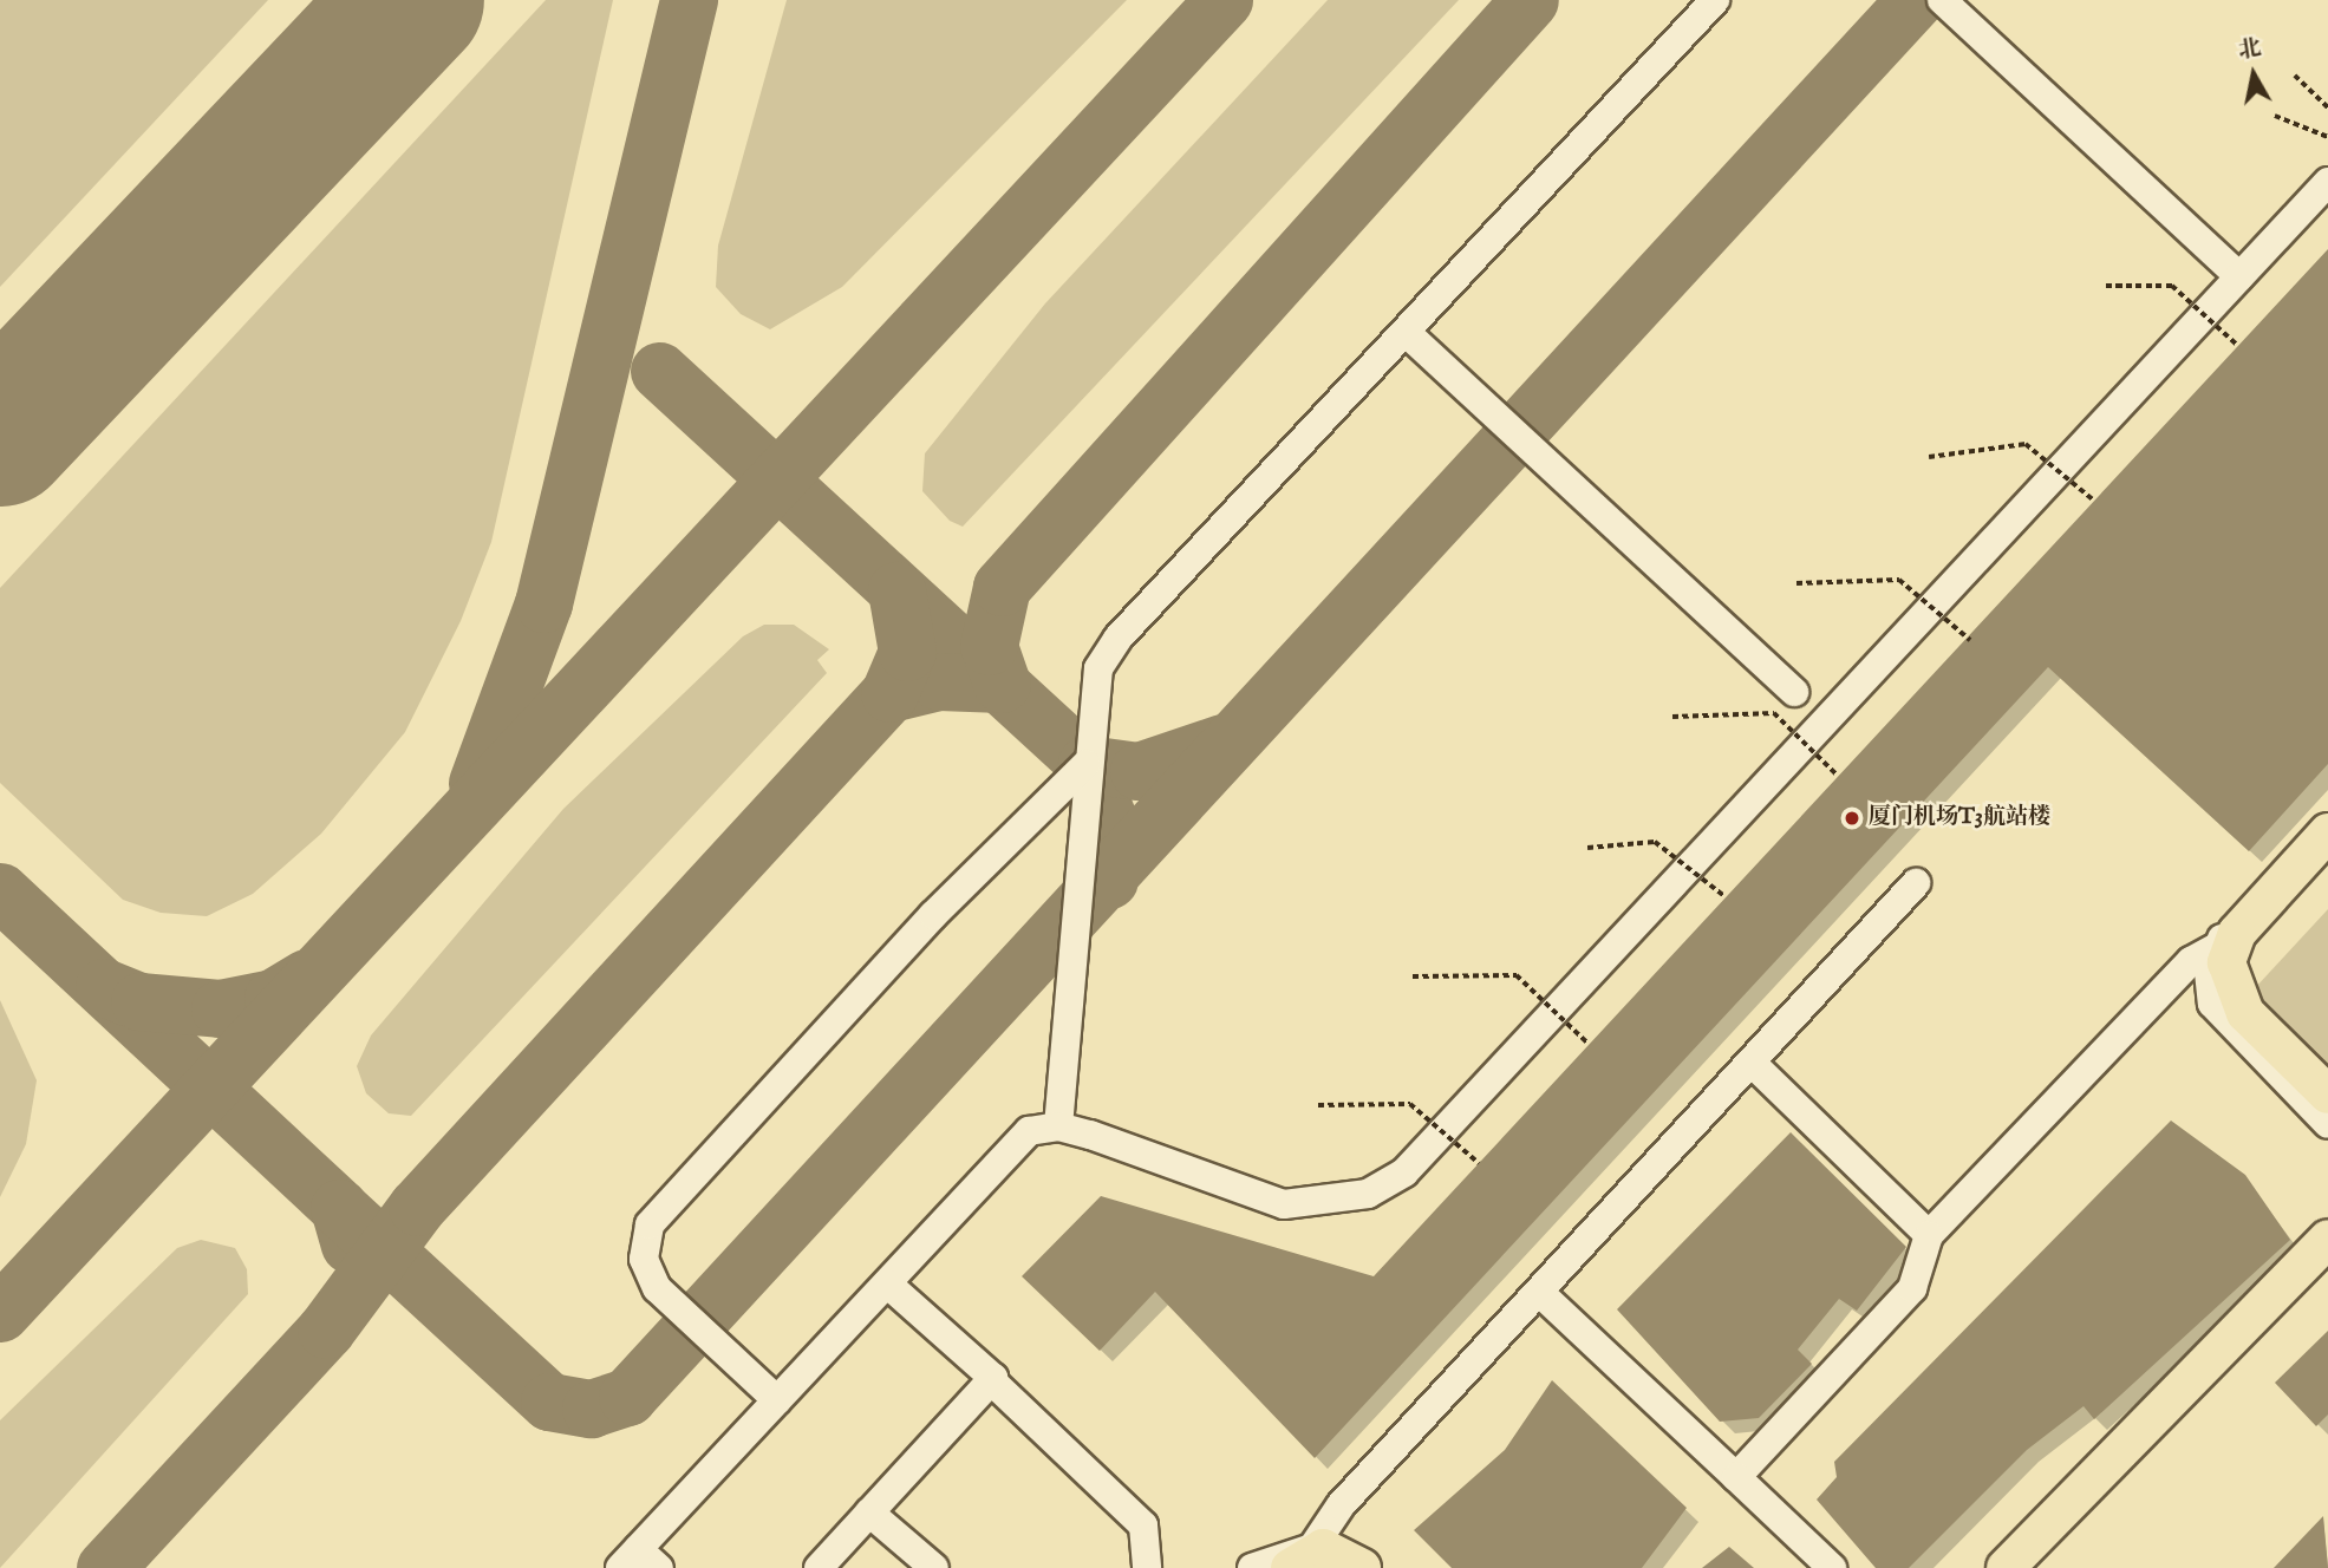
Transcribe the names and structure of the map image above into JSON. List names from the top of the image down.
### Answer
{
  "places": ["厦门机场T3航站楼"],
  "north": "top"
}
